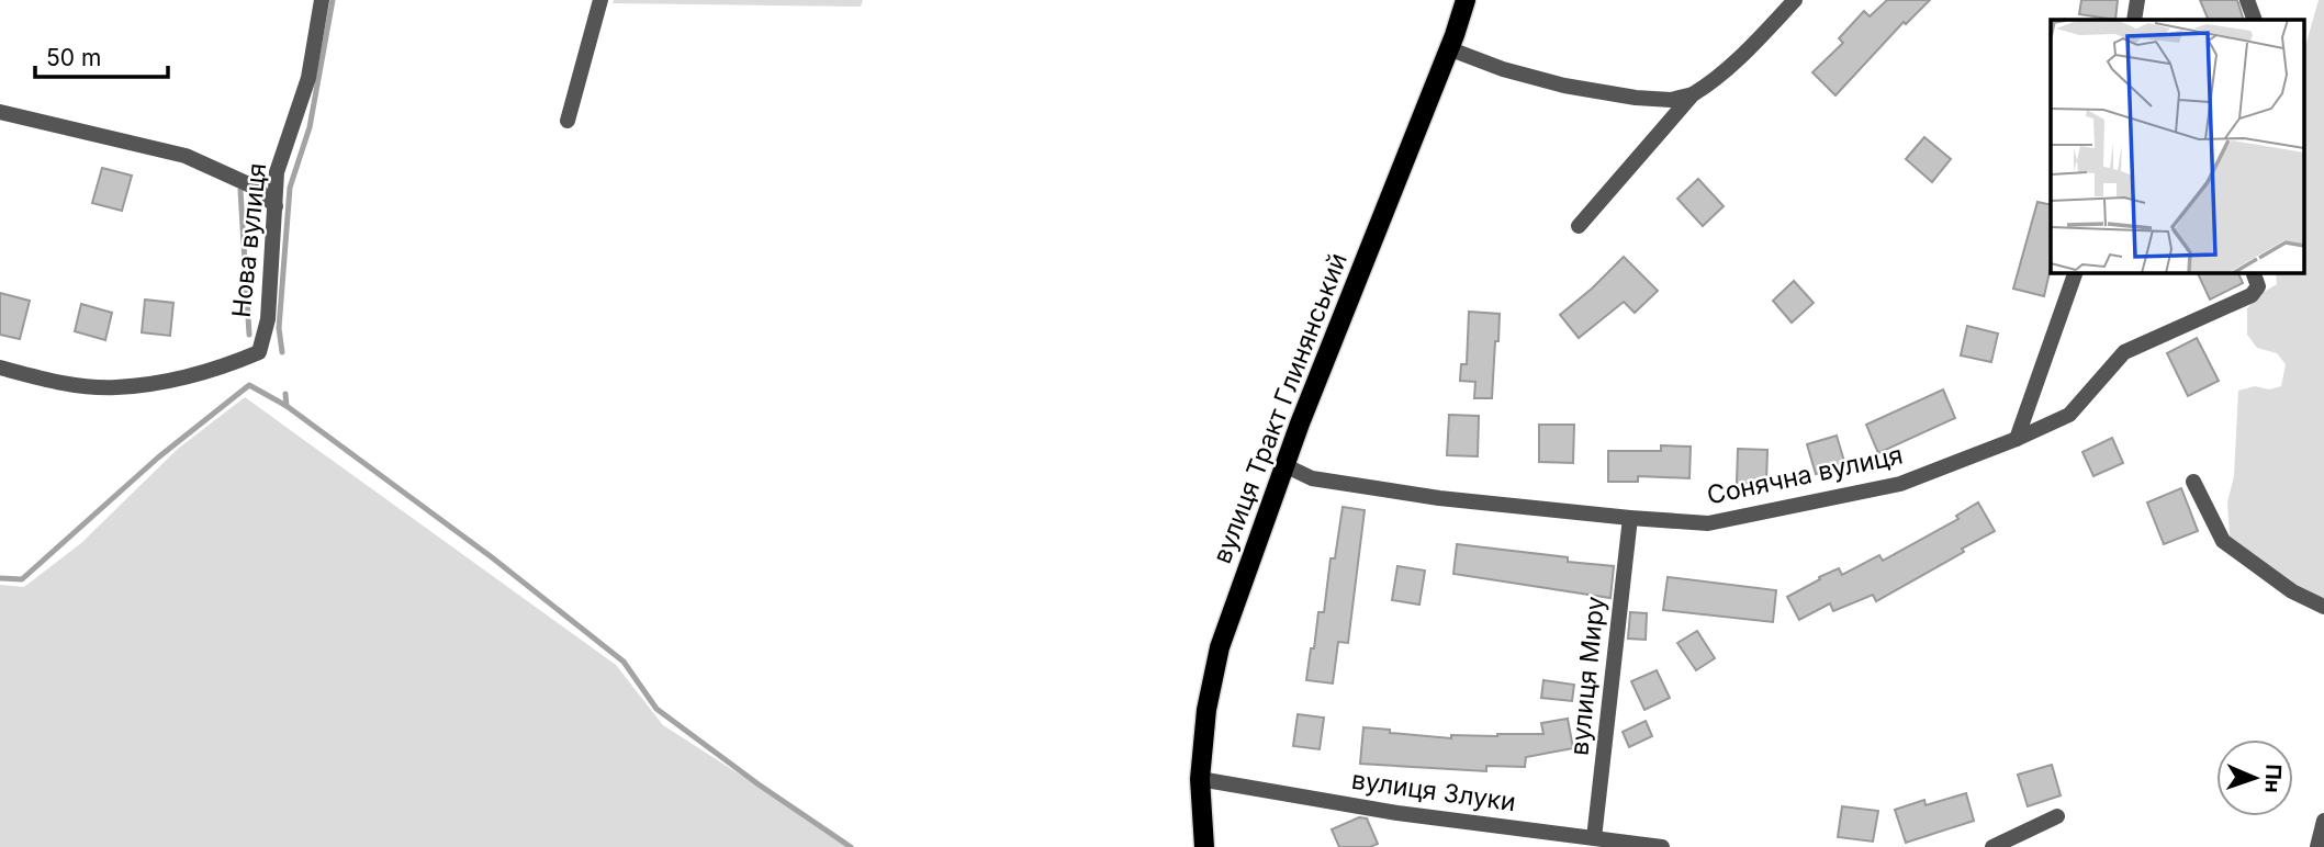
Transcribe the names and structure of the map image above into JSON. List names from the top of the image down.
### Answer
{
  "streets": {
    "main road": ["вулиця Тракт Глинянський"],
    "street": [
      "Нова вулиця",
      "Сонячна вулиця",
      "вулиця Миру",
      "вулиця Злуки"
    ]
  },
  "crossings": [
    ["вулиця Тракт Глинянський", "Сонячна вулиця"],
    ["вулиця Тракт Глинянський", "вулиця Злуки"],
    ["Сонячна вулиця", "вулиця Миру"],
    ["вулиця Миру", "вулиця Злуки"]
  ],
  "scale_bar": "50 m",
  "north": "right"
}
